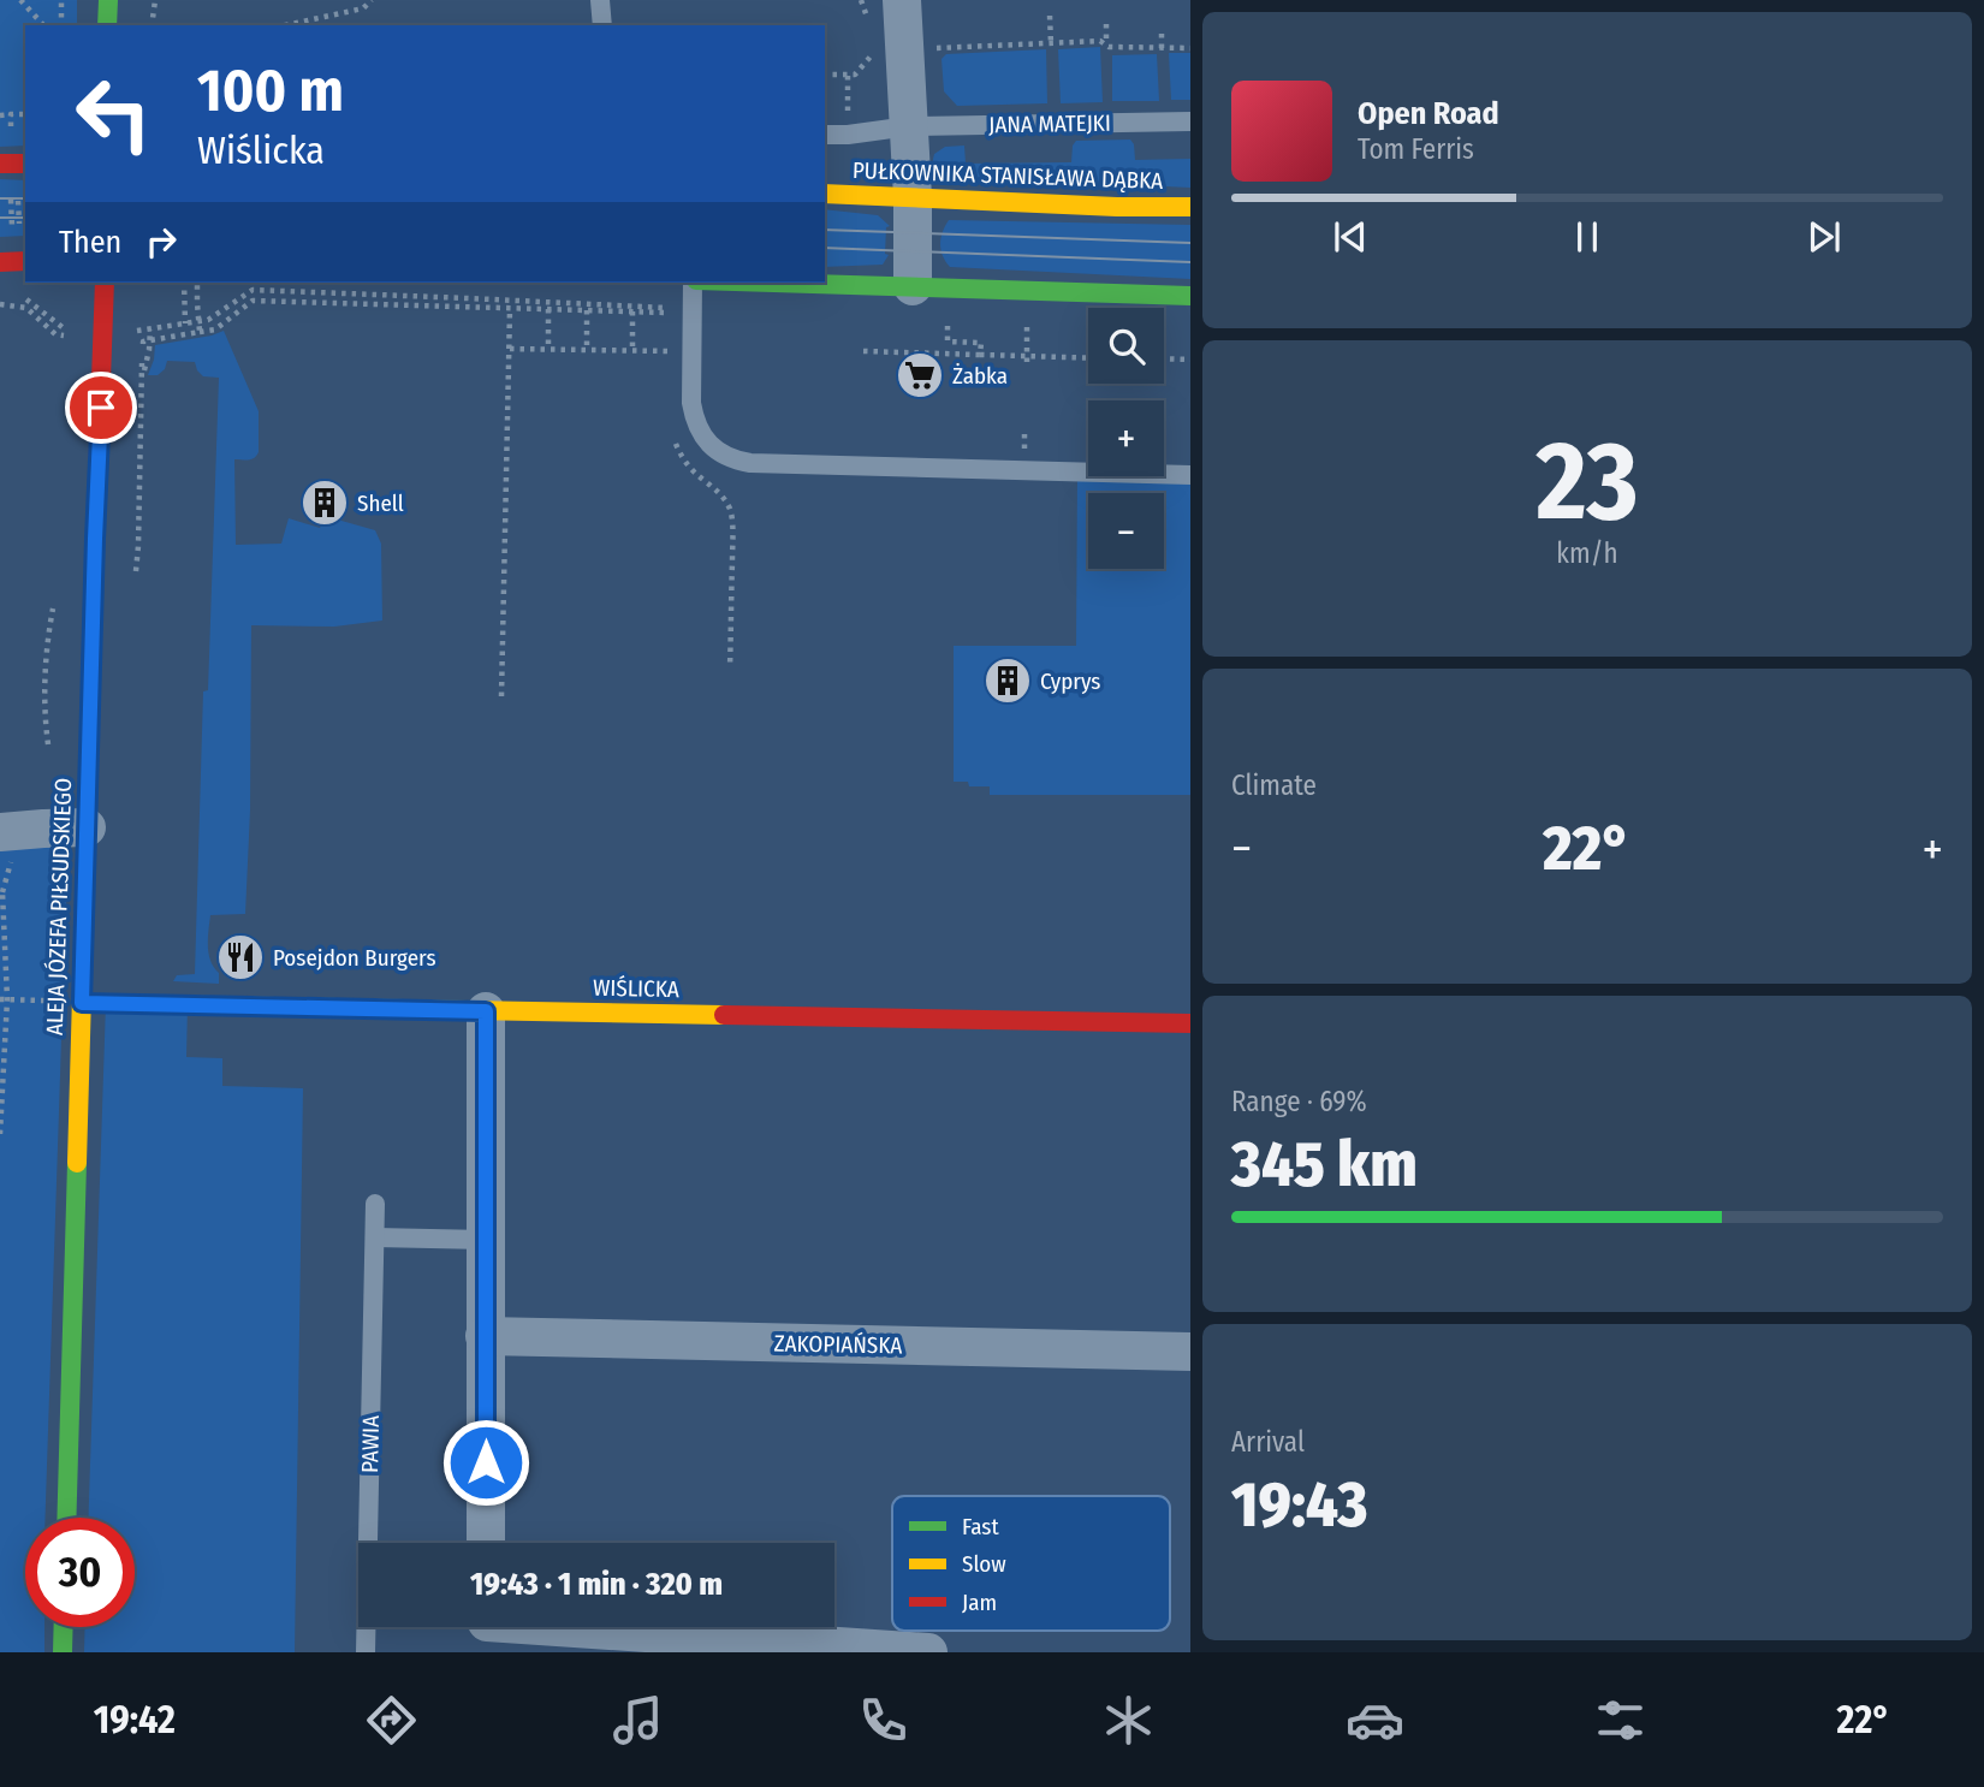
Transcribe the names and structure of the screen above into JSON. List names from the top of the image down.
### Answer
{
  "streets": {
    "street": [
      "PUŁKOWNIKA STANISŁAWA DĄBKA",
      "ALEJA JÓZEFA PIŁSUDSKIEGO",
      "WIŚLICKA",
      "ZAKOPIAŃSKA"
    ],
    "lane": ["JANA MATEJKI", "PAWIA"]
  },
  "crossings": [
    ["ALEJA JÓZEFA PIŁSUDSKIEGO", "WIŚLICKA"]
  ],
  "places": {
    "supermarket": ["Żabka"],
    "building": ["Shell", "Cyprys"],
    "restaurant": ["Posejdon Burgers"]
  },
  "legend": ["Fast", "Slow", "Jam"],
  "page": {
    "turn": ["100 m", "Wiślicka"],
    "song": ["Open Road", "Tom Ferris"],
    "then": "Then",
    "map_buttons": ["+", "−"],
    "tile": [
      ["23", "km/h"],
      "Climate",
      ["Range · 69%", "345 km"],
      ["Arrival", "19:43"]
    ],
    "heat": ["−", "22°", "+"],
    "limit": "30",
    "trip": "19:43 · 1 min · 320 m",
    "tabs": ["19:42", "22°"]
  }
}
